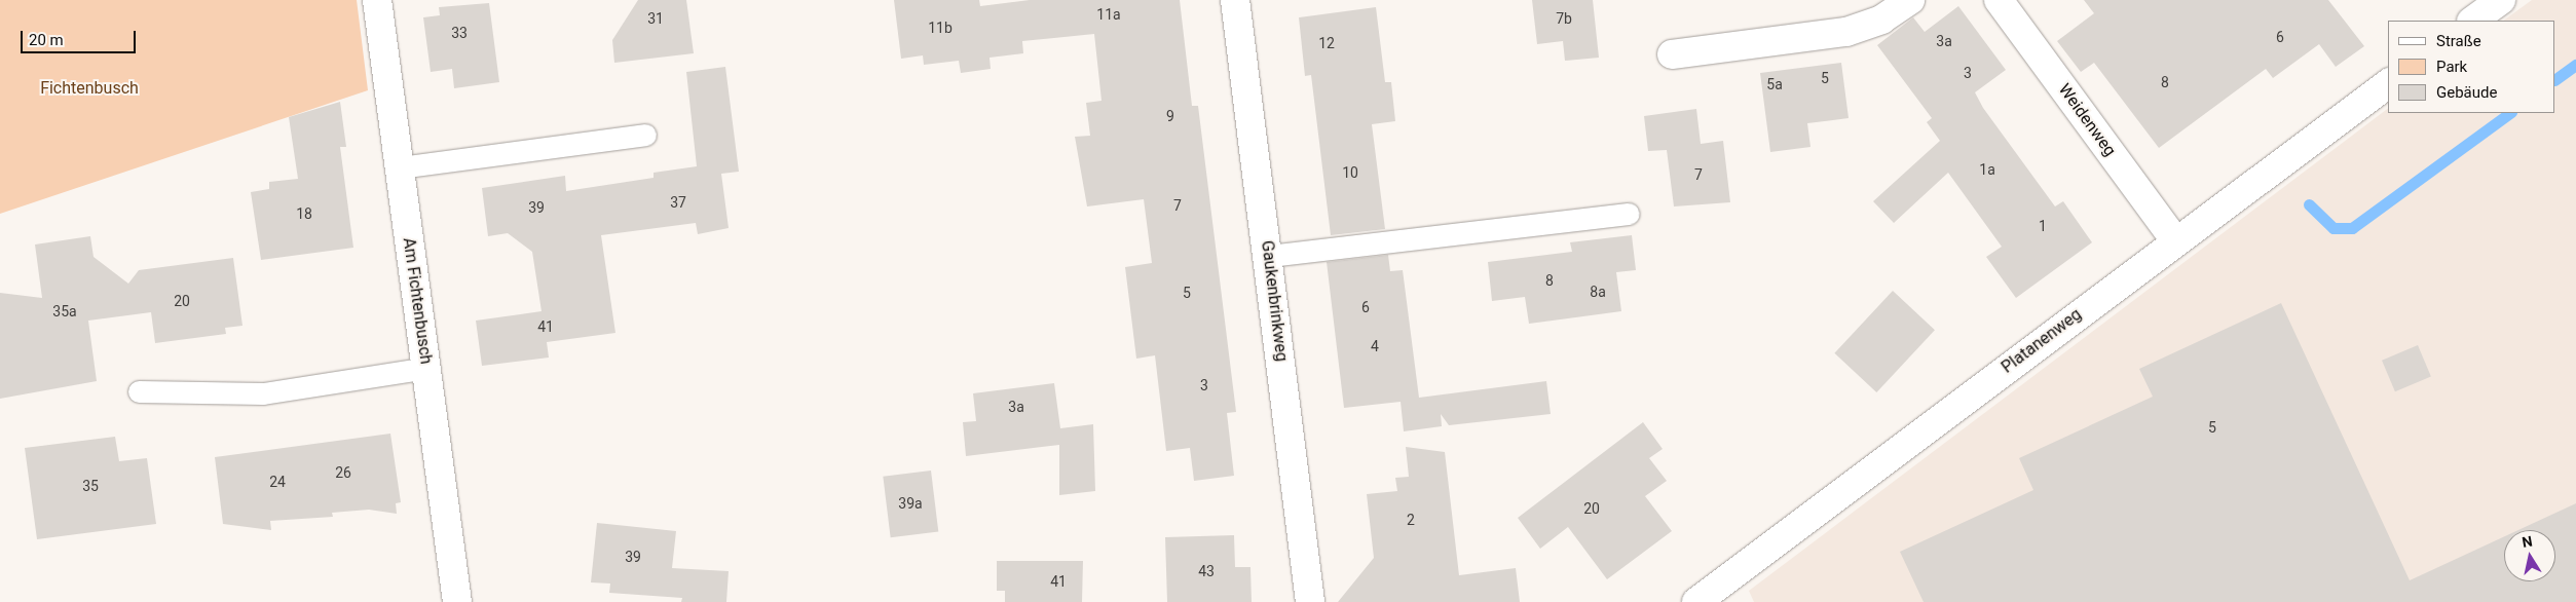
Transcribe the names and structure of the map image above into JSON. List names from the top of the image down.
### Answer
{
  "streets": {
    "street": [
      "Weidenweg",
      "Am Fichtenbusch",
      "Gaukenbrinkweg",
      "Platanenweg"
    ]
  },
  "crossings": [
    ["Weidenweg", "Platanenweg"]
  ],
  "parks": ["Fichtenbusch"],
  "house_numbers": [
    "11a",
    "31",
    "7b",
    "11b",
    "33",
    "6",
    "3a",
    "12",
    "3",
    "5",
    "8",
    "5a",
    "9",
    "1a",
    "10",
    "7",
    "37",
    "7",
    "39",
    "18",
    "1",
    "8",
    "8a",
    "5",
    "20",
    "6",
    "35a",
    "41",
    "4",
    "3",
    "3a",
    "5",
    "26",
    "24",
    "35",
    "39a",
    "20",
    "2",
    "39",
    "43",
    "41"
  ],
  "legend": ["Straße", "Park", "Gebäude"],
  "scale_bar": "20 m",
  "north": "top"
}
